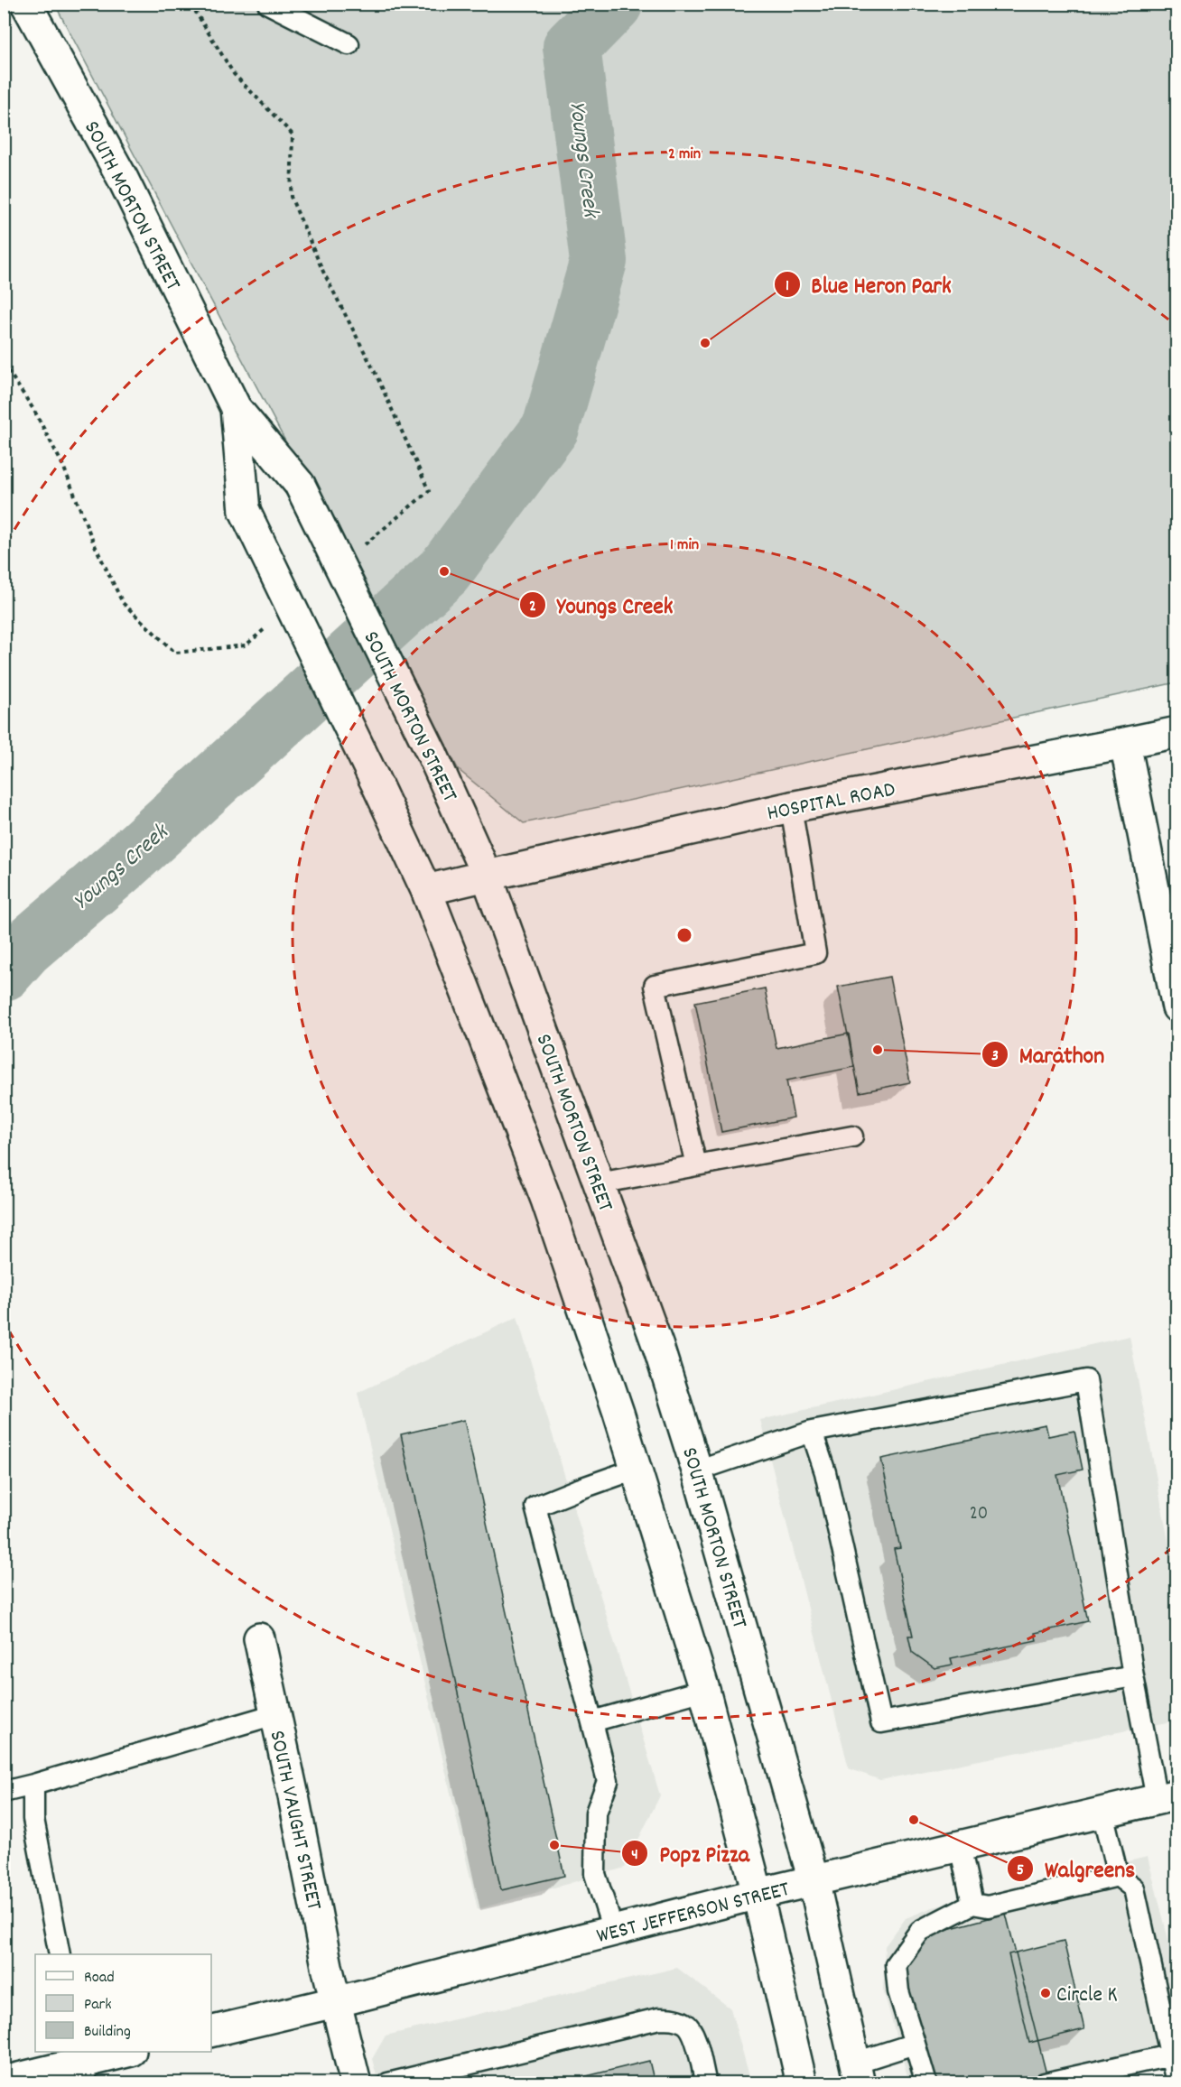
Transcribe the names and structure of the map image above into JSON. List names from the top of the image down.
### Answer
{
  "streets": {
    "main road": [
      "SOUTH MORTON STREET",
      "HOSPITAL ROAD",
      "SOUTH VAUGHT STREET",
      "WEST JEFFERSON STREET"
    ]
  },
  "crossings": [
    ["SOUTH MORTON STREET", "HOSPITAL ROAD"],
    ["SOUTH MORTON STREET", "WEST JEFFERSON STREET"],
    ["SOUTH VAUGHT STREET", "WEST JEFFERSON STREET"]
  ],
  "water": ["Youngs Creek"],
  "places": [
    "Blue Heron Park",
    "Youngs Creek",
    "Marathon",
    "Walgreens",
    "Popz Pizza",
    "Circle K"
  ],
  "house_numbers": ["20"],
  "legend": ["Road", "Park", "Building"],
  "rings": ["2 min", "1 min"]
}
